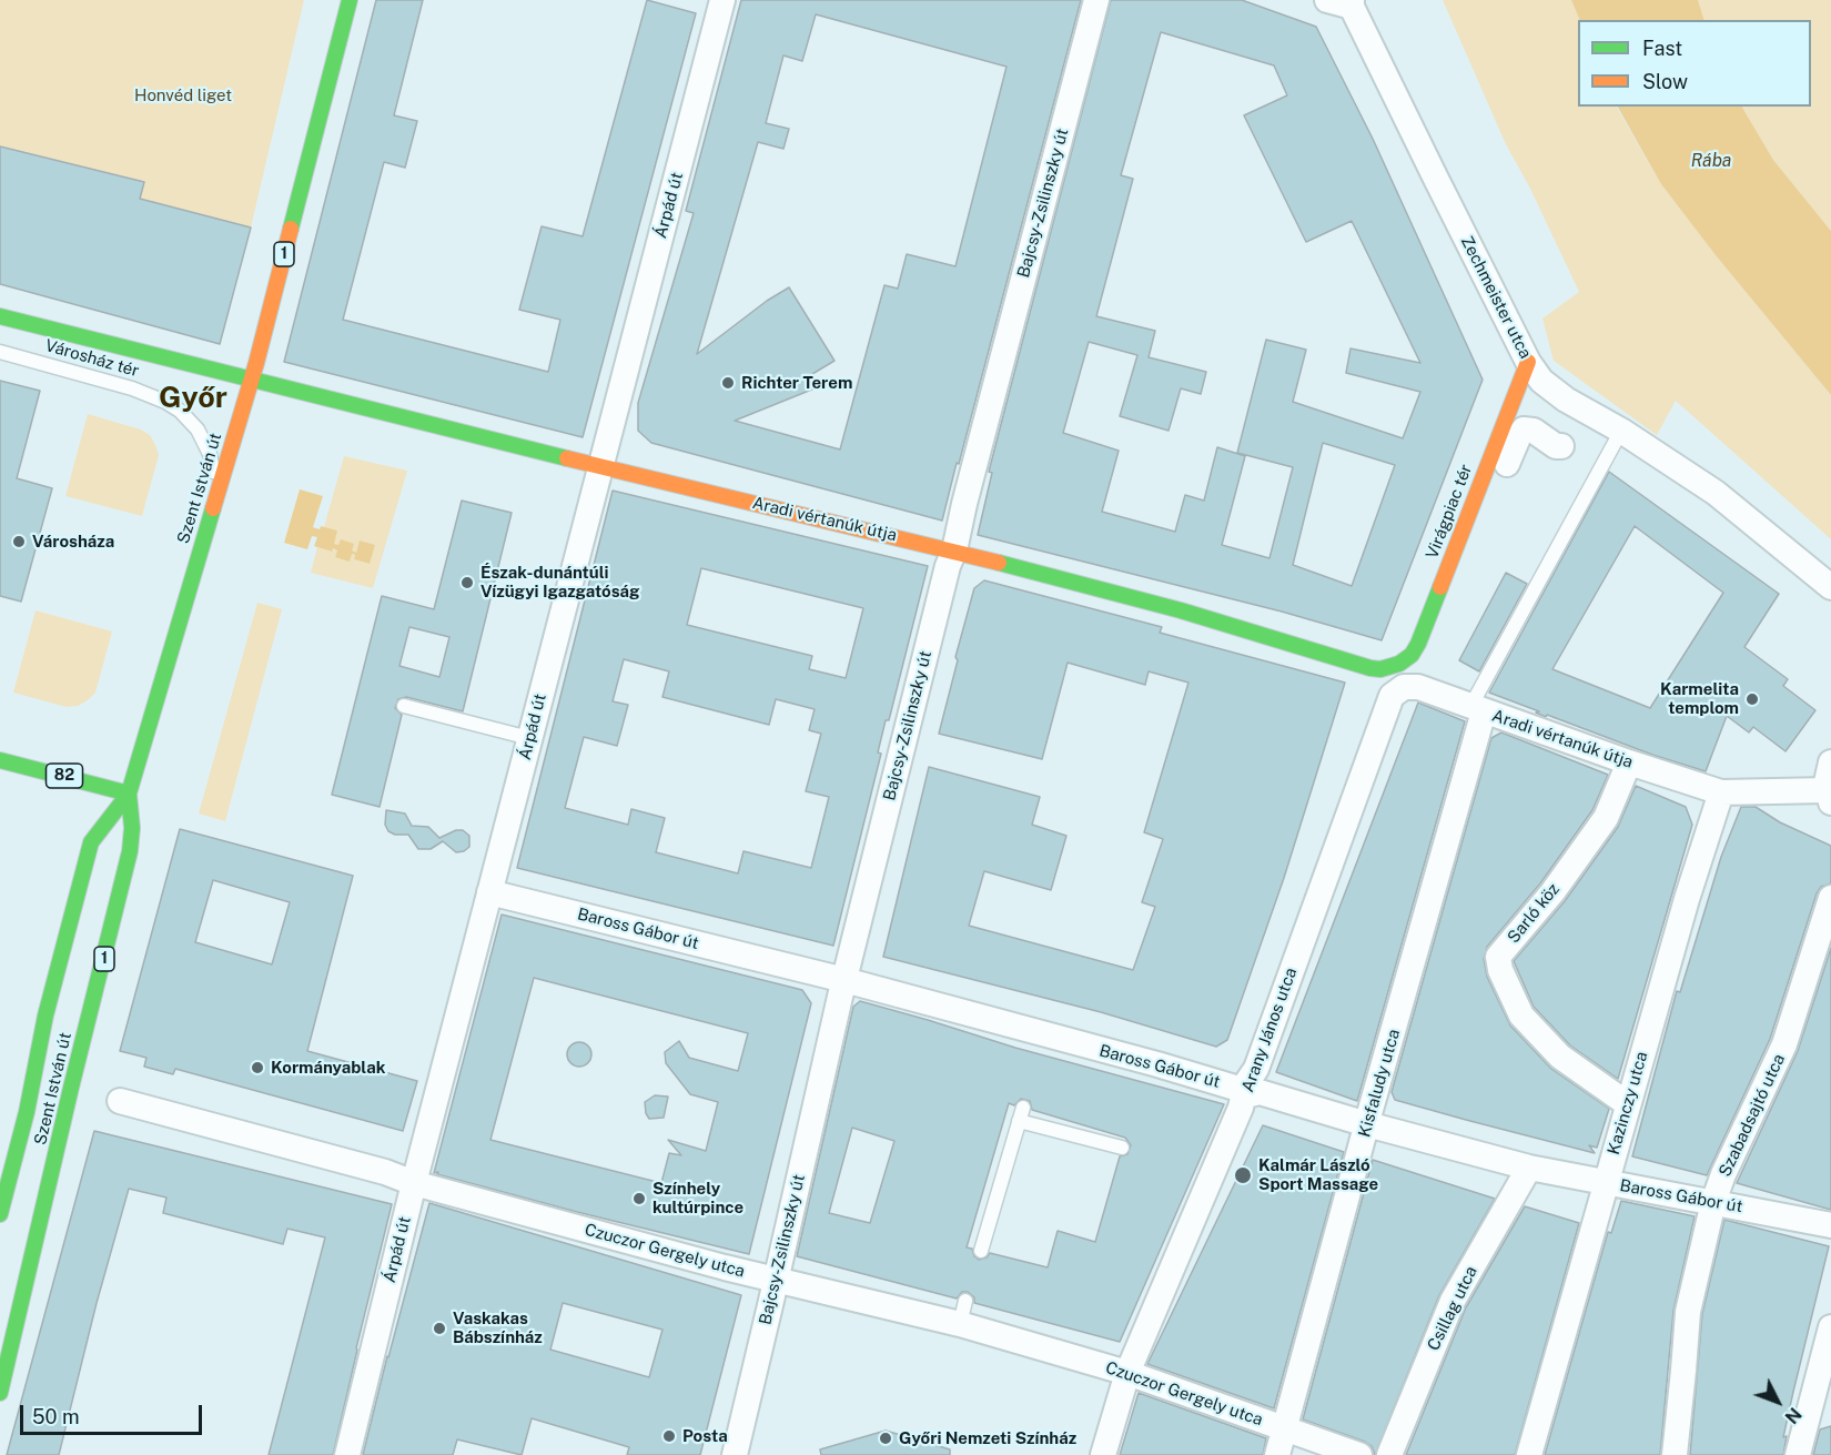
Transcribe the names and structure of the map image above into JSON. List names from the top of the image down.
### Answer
{
  "streets": {
    "main road": [
      "1",
      "Városház tér",
      "Szent István út",
      "Virágpiac tér",
      "Aradi vértanúk útja",
      "82"
    ],
    "street": [
      "Bajcsy-Zsilinszky út",
      "Árpád út",
      "Zechmeister utca",
      "Sarló köz",
      "Baross Gábor út",
      "Arany János utca",
      "Kisfaludy utca",
      "Kazinczy utca",
      "Szabadsajtó utca",
      "Czuczor Gergely utca",
      "Csillag utca"
    ]
  },
  "crossings": [
    ["Bajcsy-Zsilinszky út", "Aradi vértanúk útja"],
    ["Bajcsy-Zsilinszky út", "Baross Gábor út"],
    ["Bajcsy-Zsilinszky út", "Czuczor Gergely utca"],
    ["Árpád út", "Aradi vértanúk útja"],
    ["Árpád út", "Baross Gábor út"],
    ["Árpád út", "Czuczor Gergely utca"],
    ["Zechmeister utca", "Virágpiac tér"],
    ["Városház tér", "Szent István út"],
    ["Városház tér", "Aradi vértanúk útja"],
    ["Szent István út", "Aradi vértanúk útja"],
    ["Szent István út", "82"],
    ["Virágpiac tér", "Aradi vértanúk útja"],
    ["Virágpiac tér", "Arany János utca"],
    ["Aradi vértanúk útja", "Sarló köz"],
    ["Aradi vértanúk útja", "Arany János utca"],
    ["Aradi vértanúk útja", "Kisfaludy utca"],
    ["Aradi vértanúk útja", "Kazinczy utca"],
    ["Sarló köz", "Kazinczy utca"],
    ["Baross Gábor út", "Arany János utca"],
    ["Baross Gábor út", "Kisfaludy utca"],
    ["Baross Gábor út", "Kazinczy utca"],
    ["Baross Gábor út", "Szabadsajtó utca"],
    ["Baross Gábor út", "Csillag utca"],
    ["Arany János utca", "Czuczor Gergely utca"],
    ["Kisfaludy utca", "Czuczor Gergely utca"]
  ],
  "districts": ["Győr"],
  "water": ["Rába"],
  "parks": ["Honvéd liget"],
  "places": [
    "Richter Terem",
    "Városháza",
    "Észak-dunántúli Vízügyi Igazgatóság",
    "Karmelita templom",
    "Kormányablak",
    "Kalmár László Sport Massage",
    "Színhely kultúrpince",
    "Vaskakas Bábszínház",
    "Posta",
    "Győri Nemzeti Színház"
  ],
  "legend": ["Fast", "Slow"],
  "scale_bar": "50 m",
  "north": "bottom right"
}
